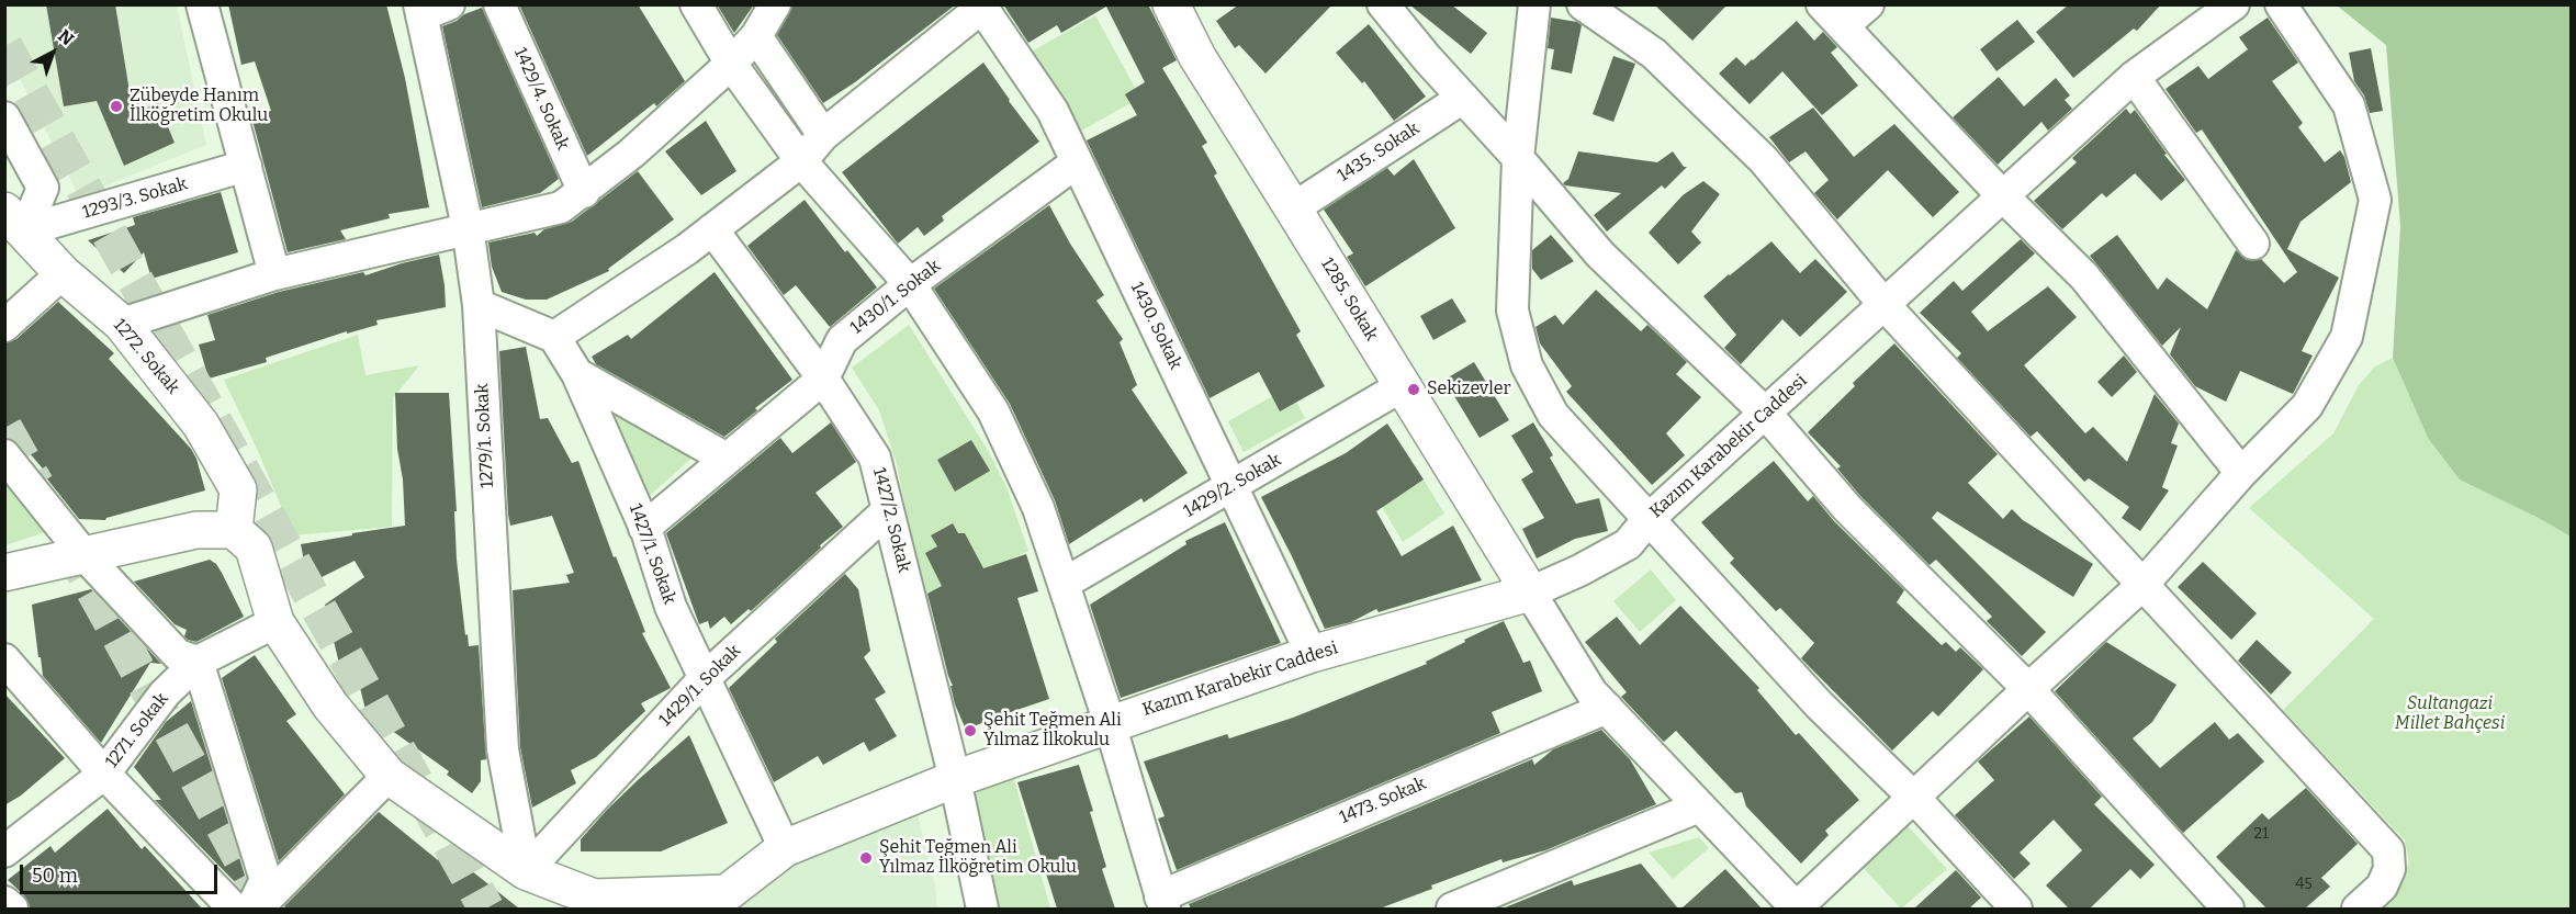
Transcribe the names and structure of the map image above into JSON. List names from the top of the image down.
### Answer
{
  "streets": {
    "street": [
      "1429/4. Sokak",
      "1435. Sokak",
      "1293/3. Sokak",
      "1430/1. Sokak",
      "1285. Sokak",
      "1430. Sokak",
      "1272. Sokak",
      "1279/1. Sokak",
      "Kazım Karabekir Caddesi",
      "1429/2. Sokak",
      "1427/2. Sokak",
      "1427/1. Sokak",
      "1429/1. Sokak",
      "1271. Sokak",
      "1473. Sokak"
    ]
  },
  "crossings": [
    ["1435. Sokak", "1285. Sokak"],
    ["1293/3. Sokak", "1272. Sokak"],
    ["1430/1. Sokak", "1430. Sokak"],
    ["1430/1. Sokak", "1427/2. Sokak"],
    ["1430/1. Sokak", "1427/1. Sokak"],
    ["1285. Sokak", "Kazım Karabekir Caddesi"],
    ["1285. Sokak", "1429/2. Sokak"],
    ["1430. Sokak", "Kazım Karabekir Caddesi"],
    ["1430. Sokak", "1429/2. Sokak"],
    ["1272. Sokak", "Kazım Karabekir Caddesi"],
    ["1279/1. Sokak", "Kazım Karabekir Caddesi"],
    ["1279/1. Sokak", "1429/1. Sokak"],
    ["Kazım Karabekir Caddesi", "1427/2. Sokak"],
    ["Kazım Karabekir Caddesi", "1427/1. Sokak"],
    ["Kazım Karabekir Caddesi", "1429/1. Sokak"],
    ["Kazım Karabekir Caddesi", "1271. Sokak"],
    ["1427/2. Sokak", "1429/1. Sokak"],
    ["1427/1. Sokak", "1429/1. Sokak"]
  ],
  "parks": ["Sultangazi Millet Bahçesi"],
  "places": [
    "Zübeyde Hanım İlköğretim Okulu",
    "Sekizevler",
    "Şehit Teğmen Ali Yılmaz İlkokulu",
    "Şehit Teğmen Ali Yılmaz İlköğretim Okulu"
  ],
  "house_numbers": ["21", "45"],
  "scale_bar": "50 m",
  "north": "top right"
}
